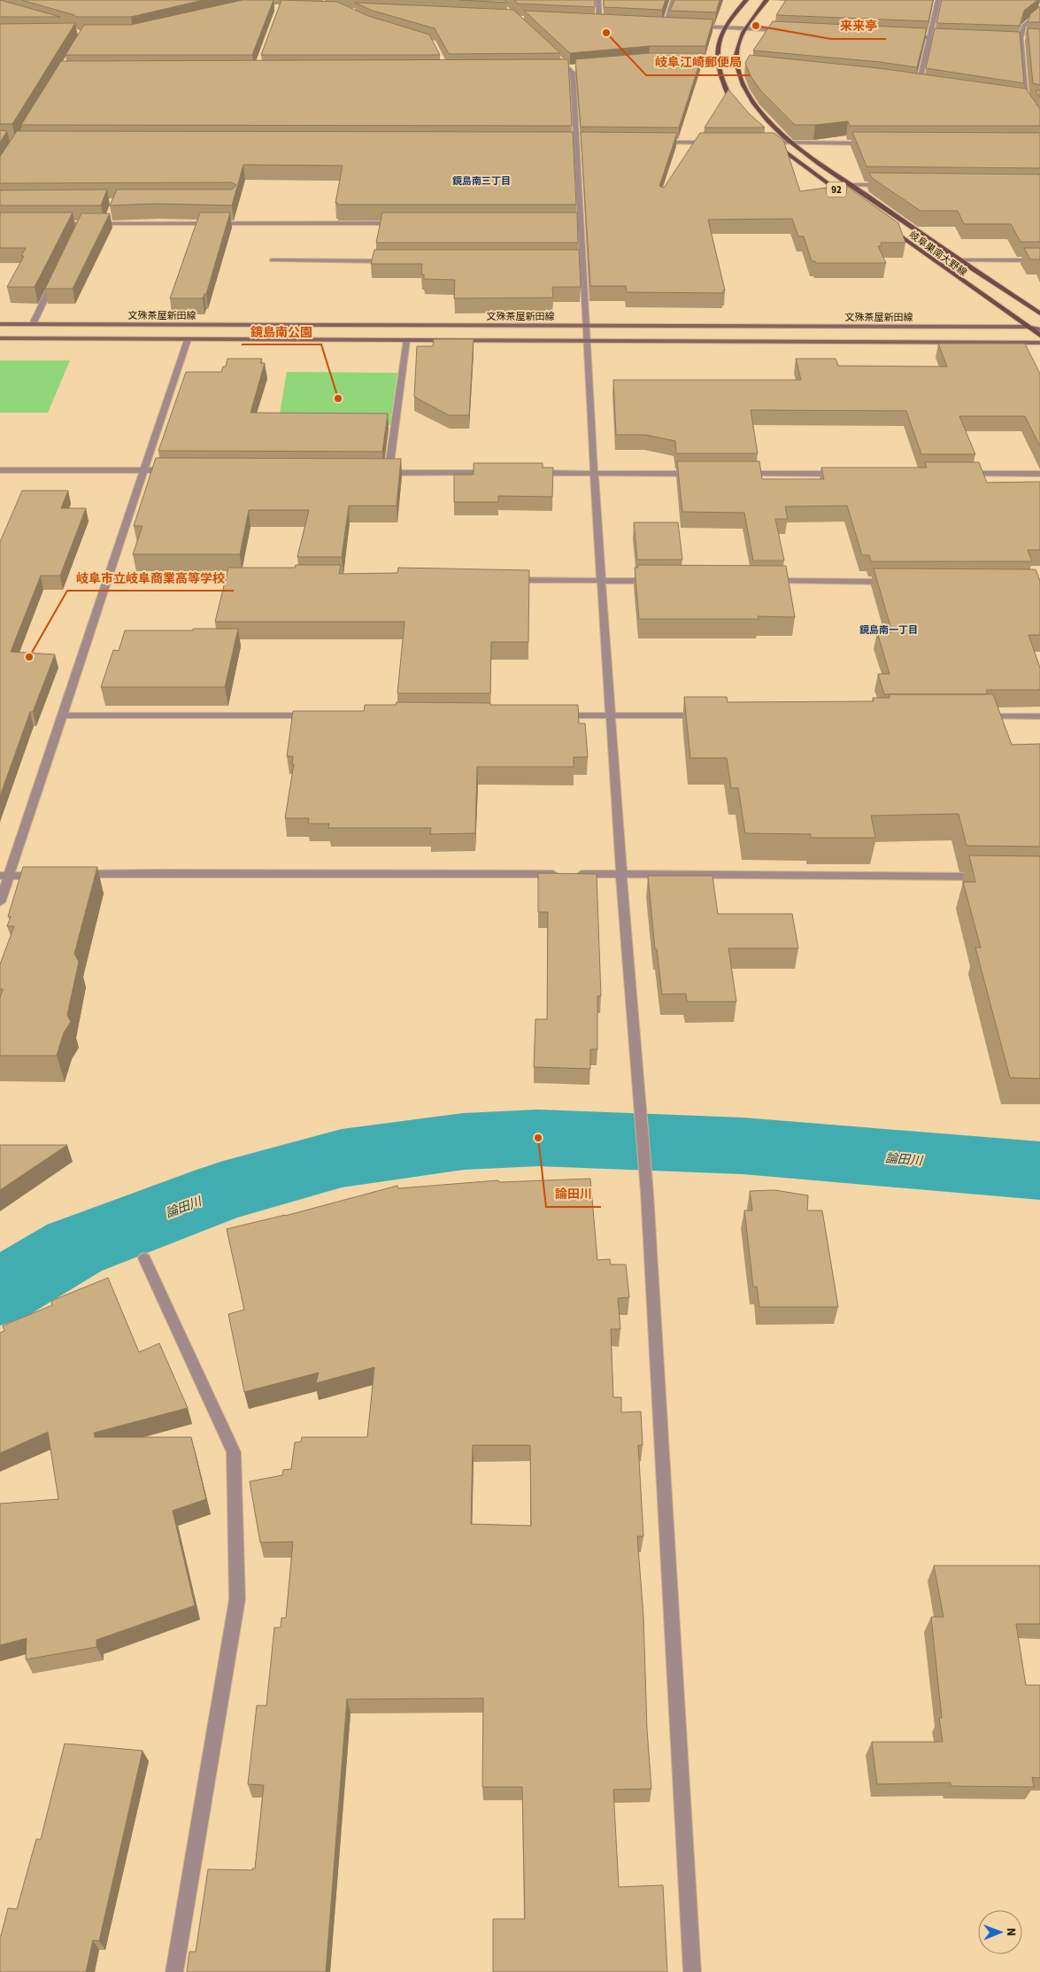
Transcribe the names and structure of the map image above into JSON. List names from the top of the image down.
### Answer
{
  "streets": {
    "main road": ["92", "岐阜巣南大野線", "文殊茶屋新田線"]
  },
  "crossings": [
    ["岐阜巣南大野線", "文殊茶屋新田線"]
  ],
  "districts": ["鏡島南三丁目", "鏡島南一丁目"],
  "water": ["論田川"],
  "places": [
    "来来亭",
    "岐阜江崎郵便局",
    "鏡島南公園",
    "岐阜市立岐阜商業高等学校",
    "論田川"
  ],
  "north": "right"
}
